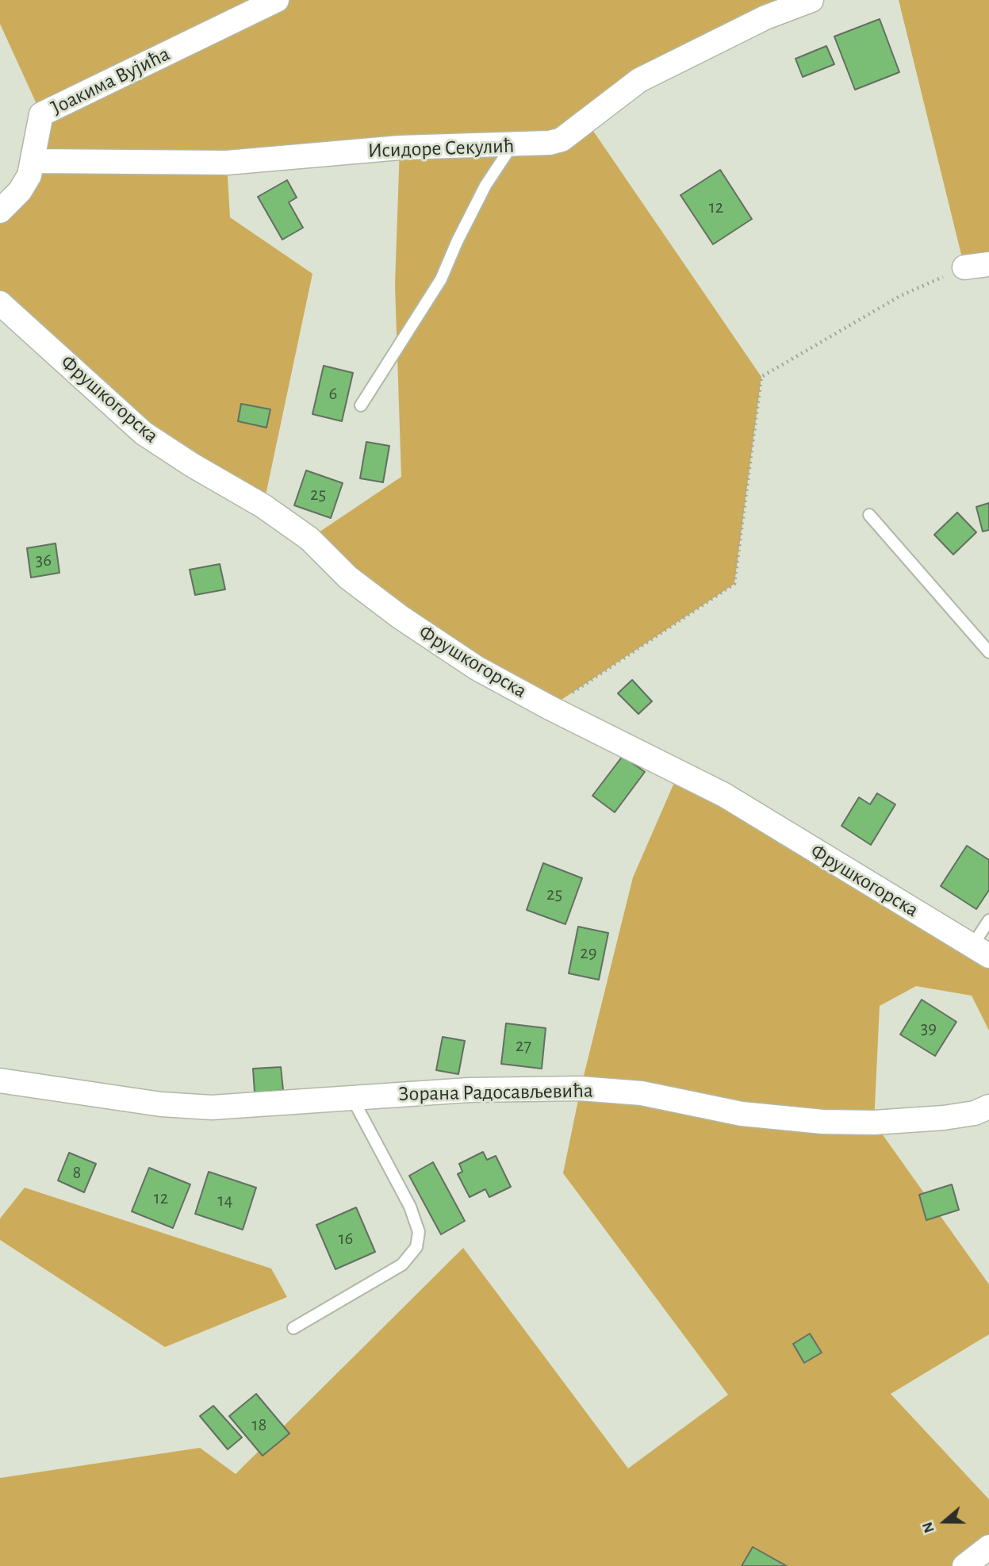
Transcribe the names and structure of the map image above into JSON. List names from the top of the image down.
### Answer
{
  "streets": {
    "street": [
      "Јоакима Вујића",
      "Исидоре Секулић",
      "Фрушкогорска",
      "Зорана Радосављевића"
    ]
  },
  "crossings": [
    ["Јоакима Вујића", "Исидоре Секулић"]
  ],
  "house_numbers": [
    "12",
    "6",
    "25",
    "36",
    "25",
    "29",
    "39",
    "27",
    "8",
    "12",
    "14",
    "16",
    "18"
  ],
  "north": "left"
}
